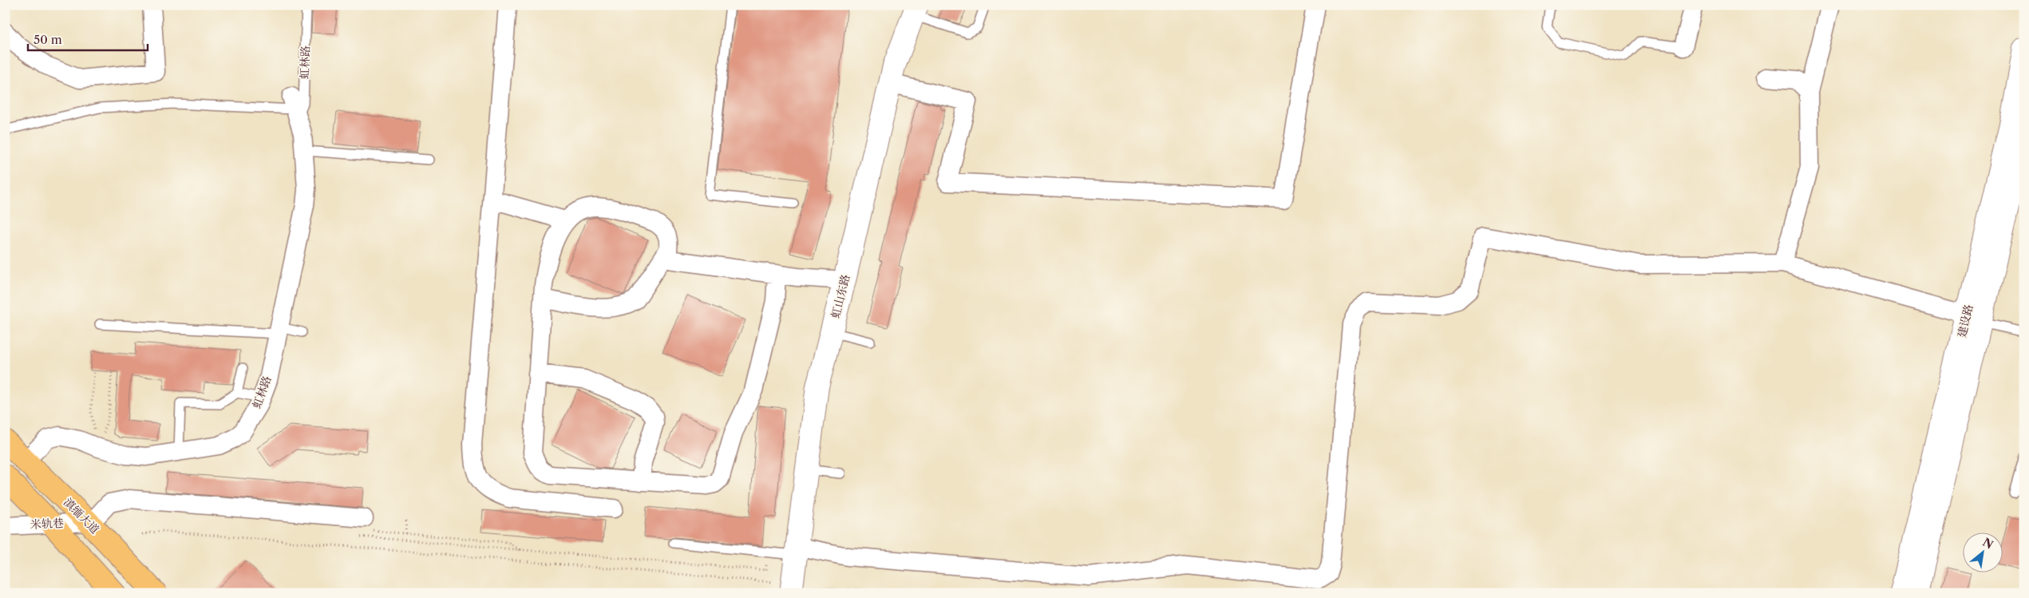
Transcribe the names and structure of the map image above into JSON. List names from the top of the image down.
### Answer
{
  "streets": {
    "main road": ["滇缅大道"],
    "street": [
      "虹林路",
      "虹山东路",
      "建设路",
      "米轨巷"
    ]
  },
  "crossings": [
    ["虹林路", "滇缅大道"],
    ["滇缅大道", "米轨巷"]
  ],
  "scale_bar": "50 m",
  "north": "top right"
}
